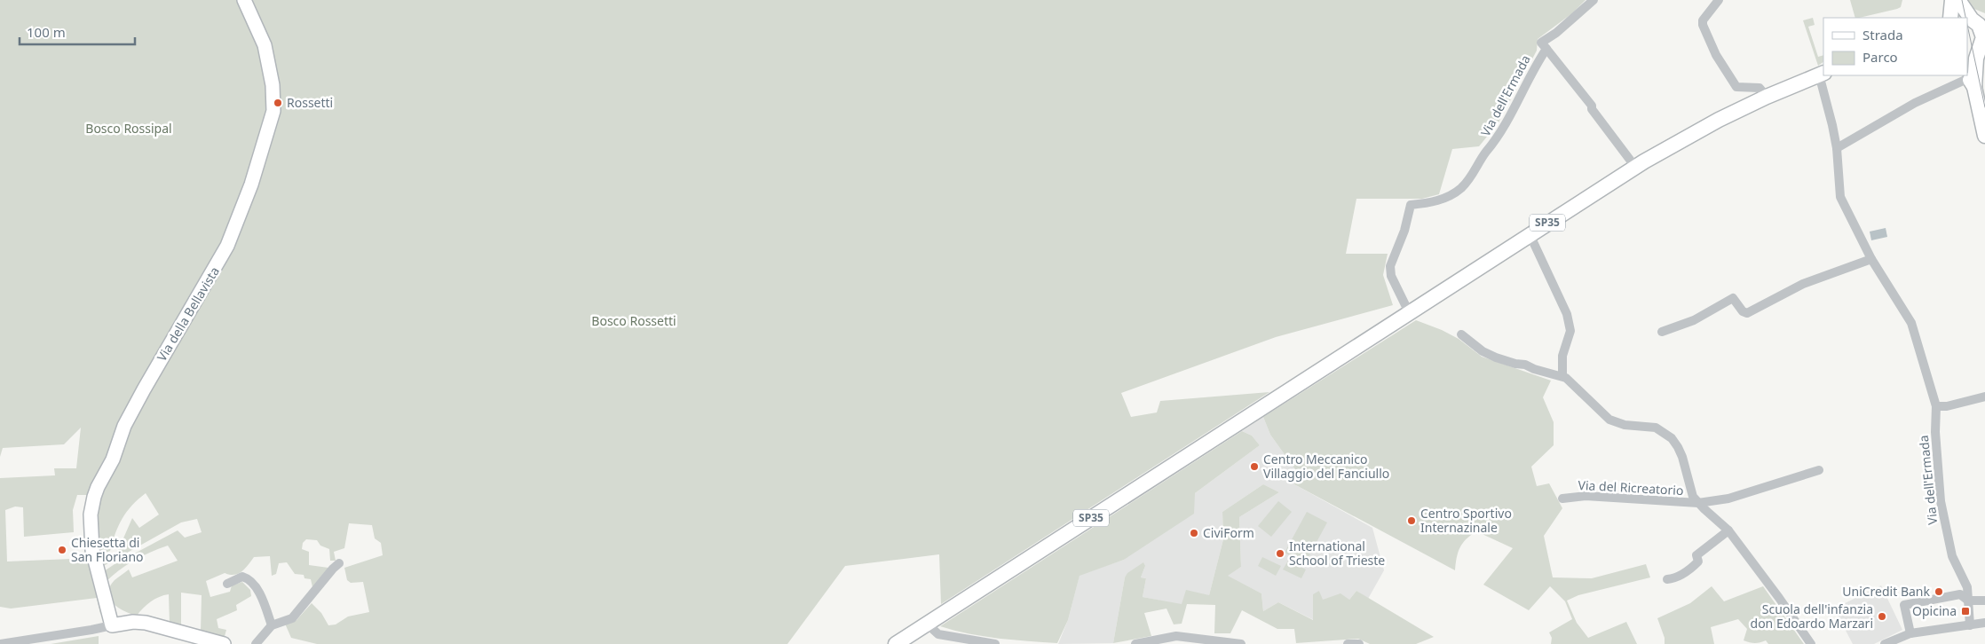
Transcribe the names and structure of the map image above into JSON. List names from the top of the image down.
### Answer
{
  "streets": {
    "main road": ["SP35"],
    "street": ["Via dell'Ermada", "Via della Bellavista", "Via del Ricreatorio"]
  },
  "crossings": [
    ["Via dell'Ermada", "SP35"]
  ],
  "parks": ["Bosco Rossipal", "Bosco Rossetti"],
  "places": {
    "other": [
      "Rossetti",
      "Centro Meccanico Villaggio del Fanciullo",
      "Centro Sportivo Internazinale",
      "CiviForm",
      "Chiesetta di San Floriano",
      "International School of Trieste",
      "UniCredit Bank",
      "Scuola dell'infanzia don Edoardo Marzari"
    ],
    "transit": ["Opicina"]
  },
  "legend": ["Strada", "Parco"],
  "scale_bar": "100 m"
}
